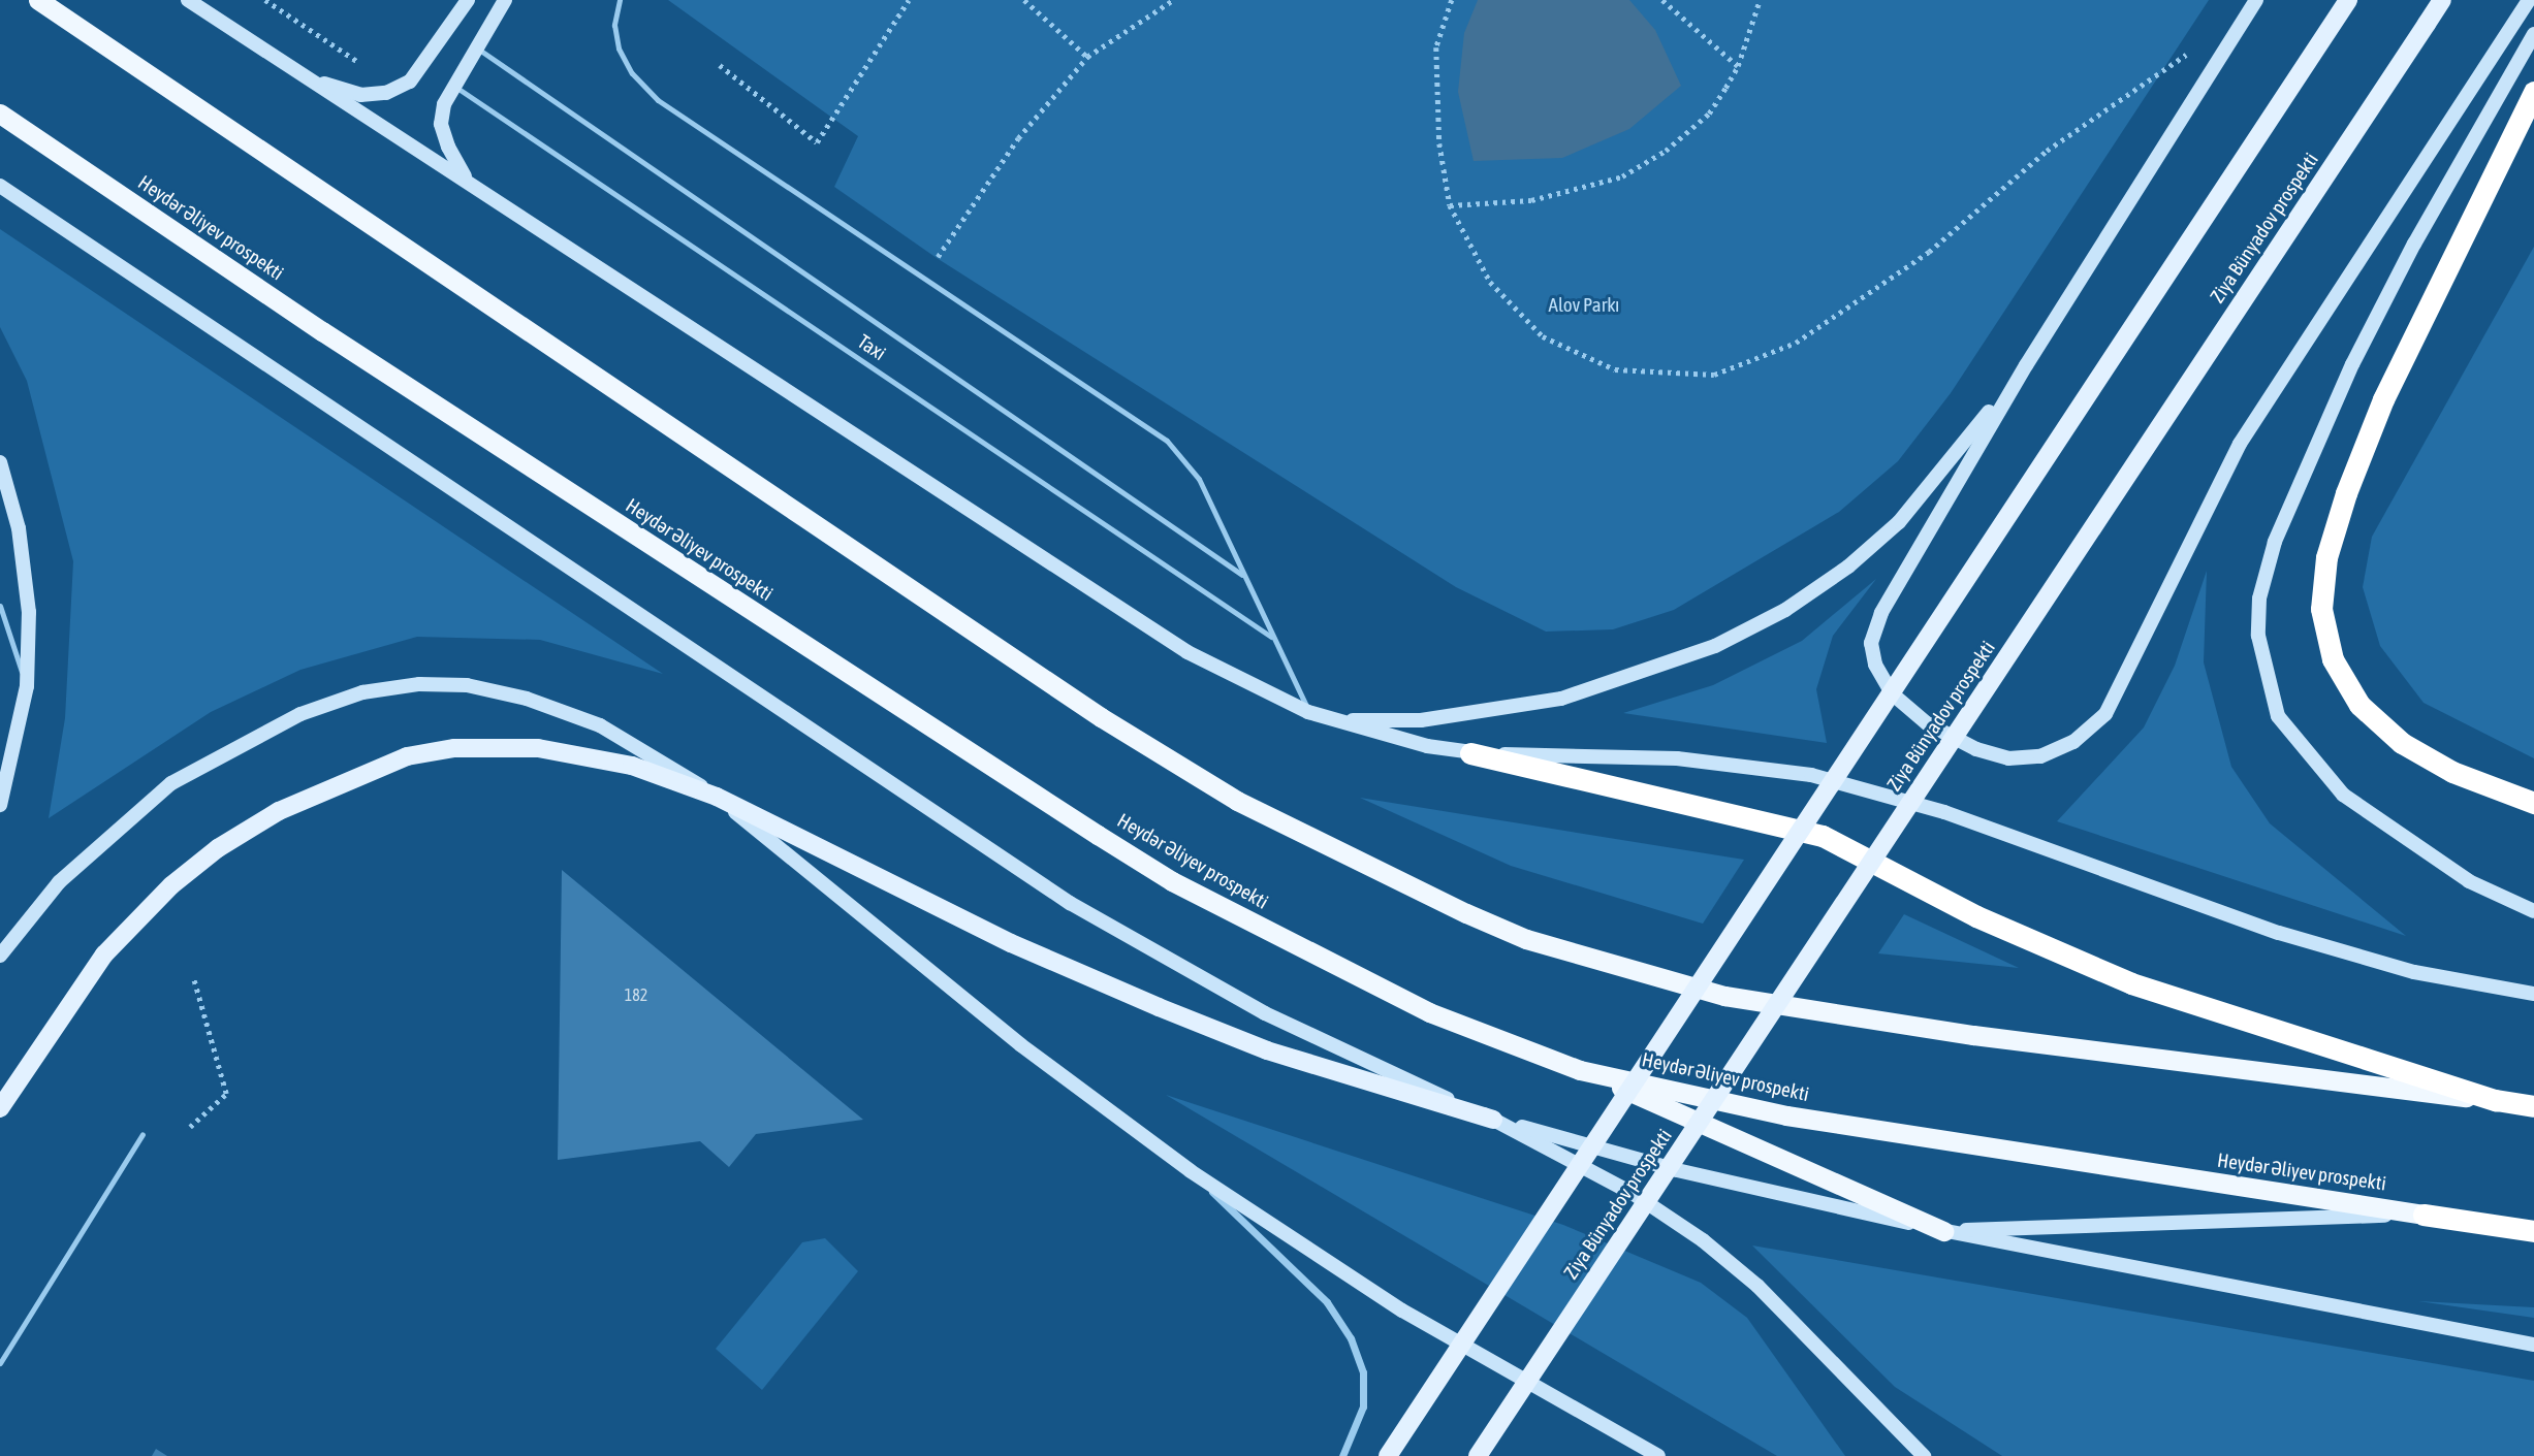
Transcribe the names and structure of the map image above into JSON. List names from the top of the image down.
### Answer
{
  "streets": {
    "highway": ["Heydər Əliyev prospekti"],
    "main road": ["Ziya Bünyadov prospekti"],
    "lane": ["Taxi"]
  },
  "parks": ["Alov Parkı"],
  "house_numbers": ["182"]
}
